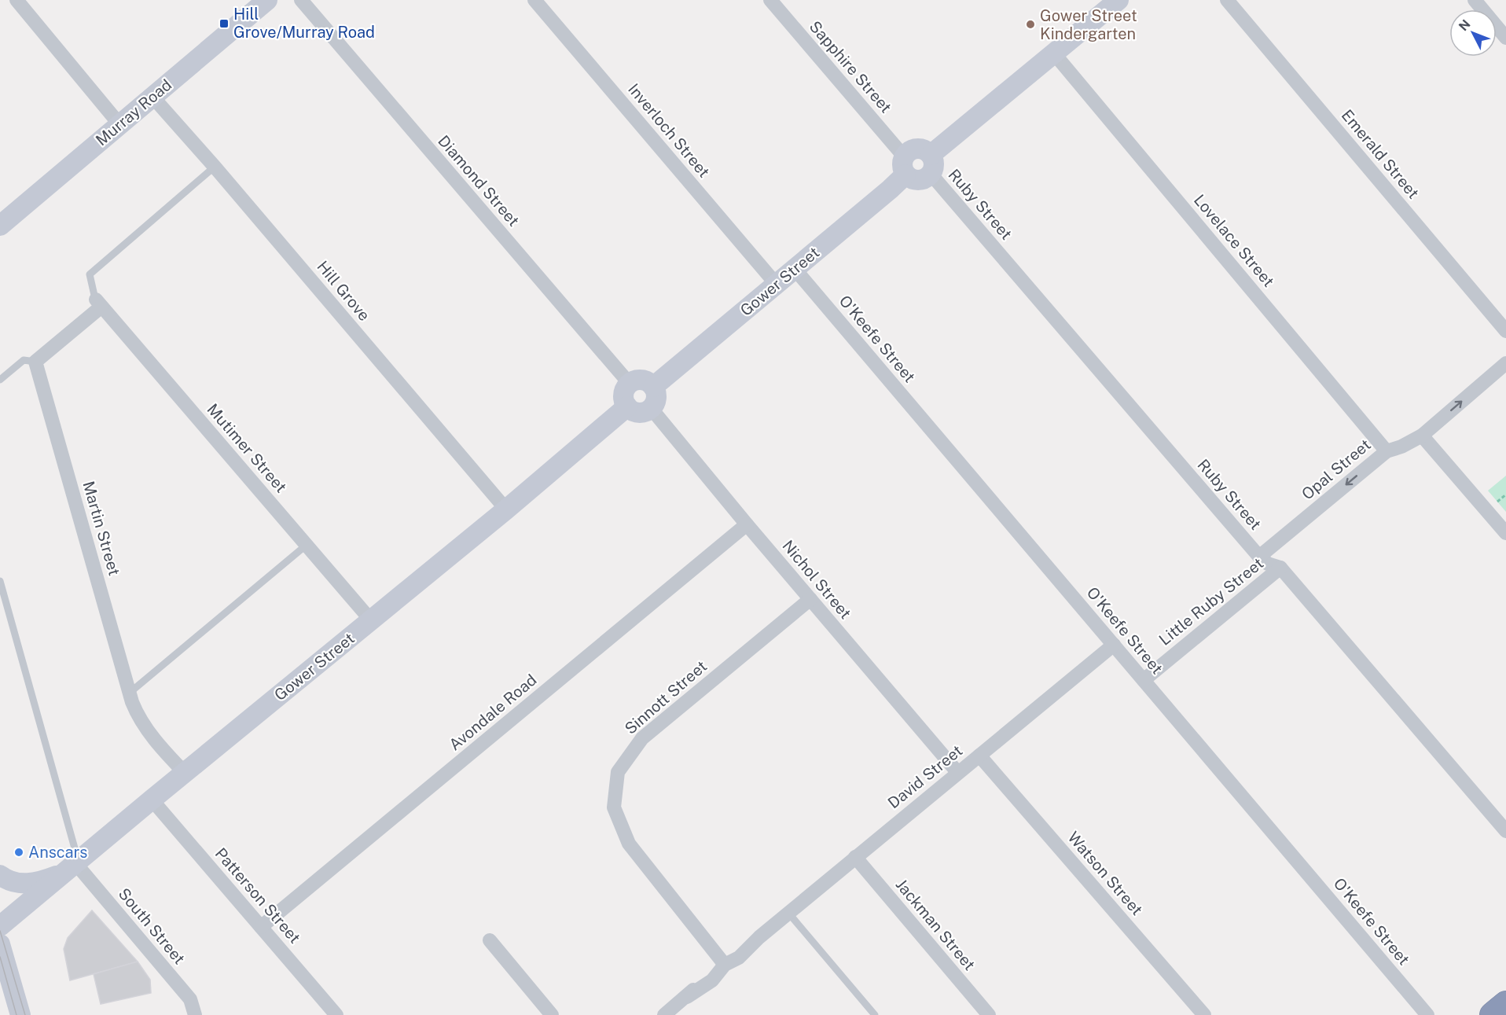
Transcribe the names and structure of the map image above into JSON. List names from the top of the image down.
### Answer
{
  "streets": {
    "street": [
      "Sapphire Street",
      "Murray Road",
      "Inverloch Street",
      "Emerald Street",
      "Diamond Street",
      "Ruby Street",
      "Lovelace Street",
      "Gower Street",
      "Hill Grove",
      "O'Keefe Street",
      "Mutimer Street",
      "Opal Street",
      "Martin Street",
      "Nichol Street",
      "Little Ruby Street",
      "Sinnott Street",
      "Avondale Road",
      "David Street",
      "Watson Street",
      "Patterson Street",
      "Jackman Street",
      "South Street"
    ]
  },
  "crossings": [
    ["Sapphire Street", "Ruby Street"],
    ["Sapphire Street", "Gower Street"],
    ["Murray Road", "Hill Grove"],
    ["Inverloch Street", "Gower Street"],
    ["Diamond Street", "Gower Street"],
    ["Diamond Street", "Nichol Street"],
    ["Ruby Street", "Gower Street"],
    ["Ruby Street", "Opal Street"],
    ["Ruby Street", "Little Ruby Street"],
    ["Lovelace Street", "Opal Street"],
    ["Gower Street", "Hill Grove"],
    ["Gower Street", "O'Keefe Street"],
    ["Gower Street", "Mutimer Street"],
    ["Gower Street", "Martin Street"],
    ["Gower Street", "Nichol Street"],
    ["Gower Street", "Patterson Street"],
    ["Gower Street", "South Street"],
    ["O'Keefe Street", "Little Ruby Street"],
    ["O'Keefe Street", "David Street"],
    ["Nichol Street", "Sinnott Street"],
    ["Nichol Street", "Avondale Road"],
    ["Nichol Street", "David Street"],
    ["Sinnott Street", "David Street"],
    ["Avondale Road", "Patterson Street"],
    ["David Street", "Watson Street"],
    ["David Street", "Jackman Street"]
  ],
  "places": {
    "transit": ["Hill Grove/Murray Road"],
    "other": ["Gower Street Kindergarten", "Anscars"]
  },
  "north": "top left"
}
